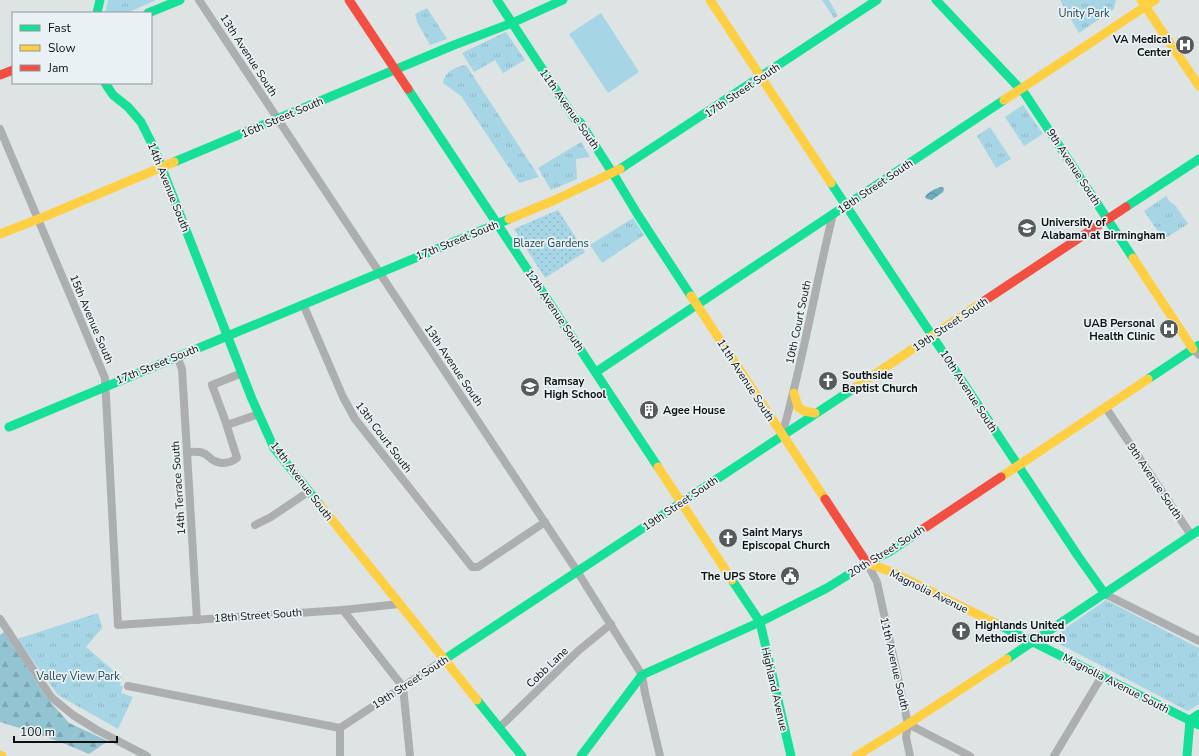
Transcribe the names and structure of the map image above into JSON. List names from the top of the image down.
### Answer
{
  "streets": {
    "street": [
      "13th Avenue South",
      "17th Street South",
      "11th Avenue South",
      "16th Street South",
      "9th Avenue South",
      "18th Street South",
      "14th Avenue South",
      "12th Avenue South",
      "15th Avenue South",
      "10th Court South",
      "19th Street South",
      "10th Avenue South",
      "13th Court South",
      "14th Terrace South",
      "20th Street South",
      "Magnolia Avenue",
      "Cobb Lane",
      "Magnolia Avenue South",
      "Highland Avenue"
    ]
  },
  "crossings": [
    ["13th Avenue South", "17th Street South"],
    ["13th Avenue South", "16th Street South"],
    ["13th Avenue South", "19th Street South"],
    ["13th Avenue South", "13th Court South"],
    ["13th Avenue South", "20th Street South"],
    ["13th Avenue South", "Cobb Lane"],
    ["17th Street South", "11th Avenue South"],
    ["17th Street South", "14th Avenue South"],
    ["17th Street South", "12th Avenue South"],
    ["17th Street South", "15th Avenue South"],
    ["17th Street South", "10th Avenue South"],
    ["17th Street South", "13th Court South"],
    ["17th Street South", "14th Terrace South"],
    ["11th Avenue South", "16th Street South"],
    ["11th Avenue South", "18th Street South"],
    ["11th Avenue South", "10th Court South"],
    ["11th Avenue South", "19th Street South"],
    ["11th Avenue South", "20th Street South"],
    ["11th Avenue South", "Magnolia Avenue"],
    ["16th Street South", "14th Avenue South"],
    ["16th Street South", "12th Avenue South"],
    ["16th Street South", "15th Avenue South"],
    ["9th Avenue South", "18th Street South"],
    ["9th Avenue South", "19th Street South"],
    ["9th Avenue South", "20th Street South"],
    ["18th Street South", "14th Avenue South"],
    ["18th Street South", "12th Avenue South"],
    ["18th Street South", "15th Avenue South"],
    ["18th Street South", "10th Court South"],
    ["18th Street South", "10th Avenue South"],
    ["18th Street South", "14th Terrace South"],
    ["14th Avenue South", "19th Street South"],
    ["14th Avenue South", "Cobb Lane"],
    ["12th Avenue South", "19th Street South"],
    ["12th Avenue South", "20th Street South"],
    ["12th Avenue South", "Highland Avenue"],
    ["10th Court South", "19th Street South"],
    ["19th Street South", "10th Avenue South"],
    ["10th Avenue South", "20th Street South"],
    ["20th Street South", "Magnolia Avenue"],
    ["20th Street South", "Highland Avenue"],
    ["Magnolia Avenue", "Magnolia Avenue South"]
  ],
  "parks": ["Unity Park", "Blazer Gardens", "Valley View Park"],
  "places": {
    "hospital": ["VA Medical Center", "UAB Personal Health Clinic"],
    "school or university": ["University of Alabama at Birmingham", "Ramsay High School"],
    "church": ["Southside Baptist Church", "Saint Marys Episcopal Church", "Highlands United Methodist Church"],
    "building": ["Agee House"],
    "public building": ["The UPS Store"]
  },
  "legend": ["Fast", "Slow", "Jam"],
  "scale_bar": "100 m"
}
